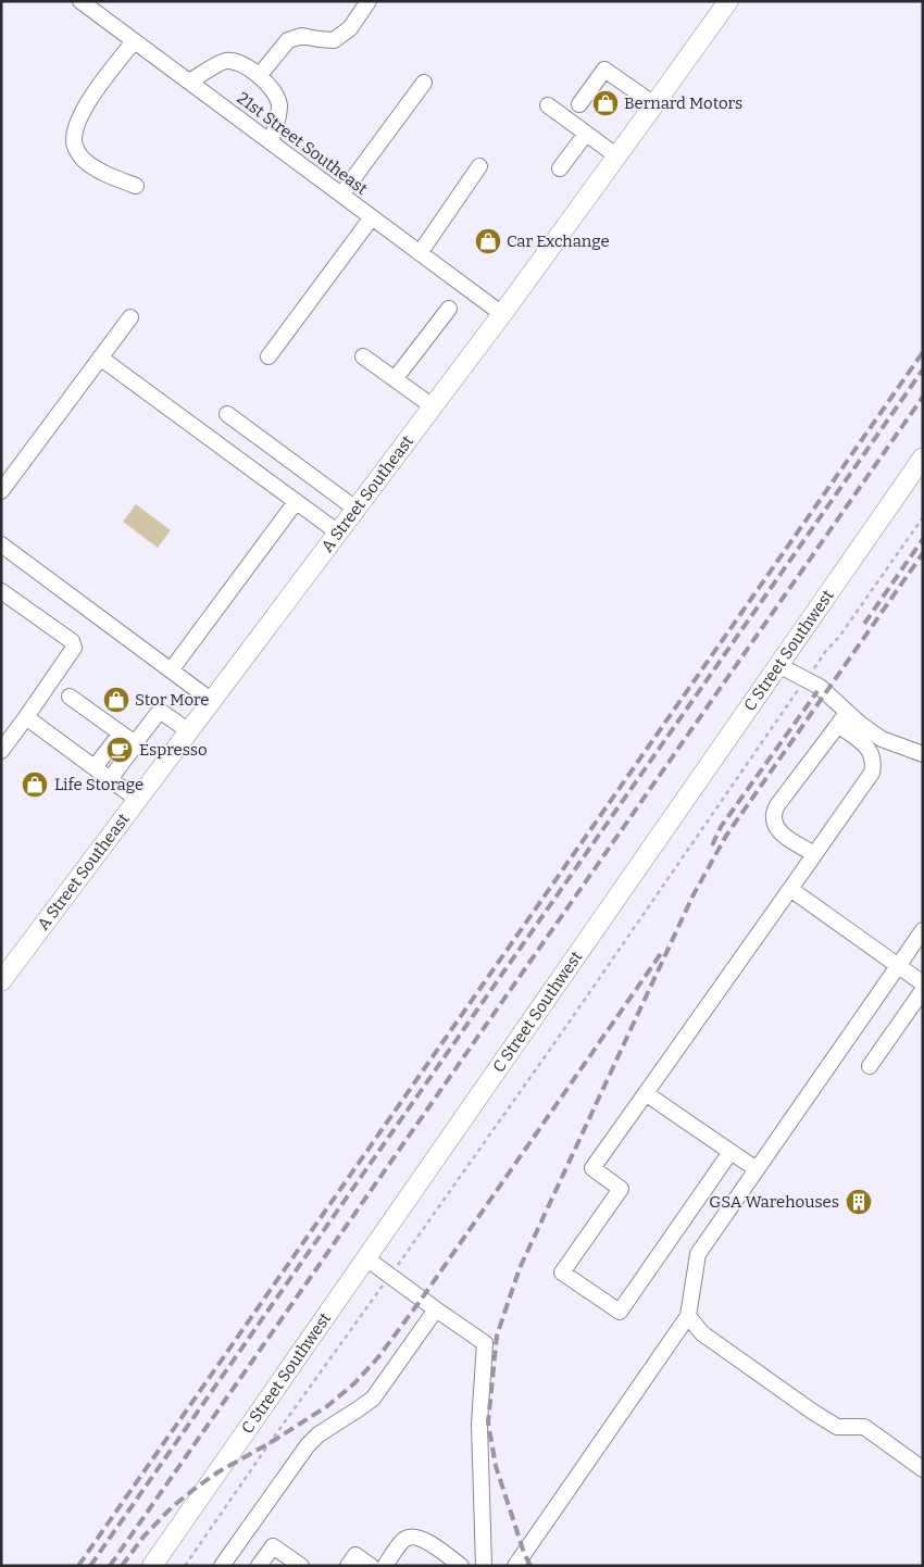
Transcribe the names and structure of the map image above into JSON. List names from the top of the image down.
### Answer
{
  "streets": {
    "main road": ["A Street Southeast", "C Street Southwest"],
    "street": ["21st Street Southeast"]
  },
  "crossings": [
    ["21st Street Southeast", "A Street Southeast"]
  ],
  "places": {
    "shop": [
      "Bernard Motors",
      "Car Exchange",
      "Stor More",
      "Life Storage"
    ],
    "cafe": ["Espresso"],
    "building": ["GSA Warehouses"]
  }
}
